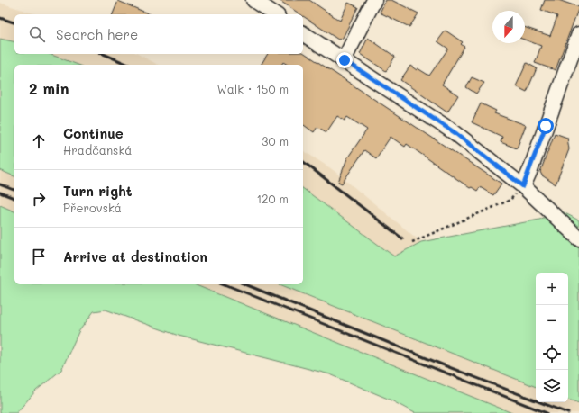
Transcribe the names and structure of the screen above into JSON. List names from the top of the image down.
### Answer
{
  "north": "bottom",
  "page": {
    "search": "Search here",
    "heading": ["2 min", "Walk · 150 m"],
    "list": [
      ["Continue", "Hradčanská", "30 m"],
      ["Turn right", "Přerovská", "120 m"],
      "Arrive at destination"
    ],
    "map_buttons": ["+", "−"]
  }
}
